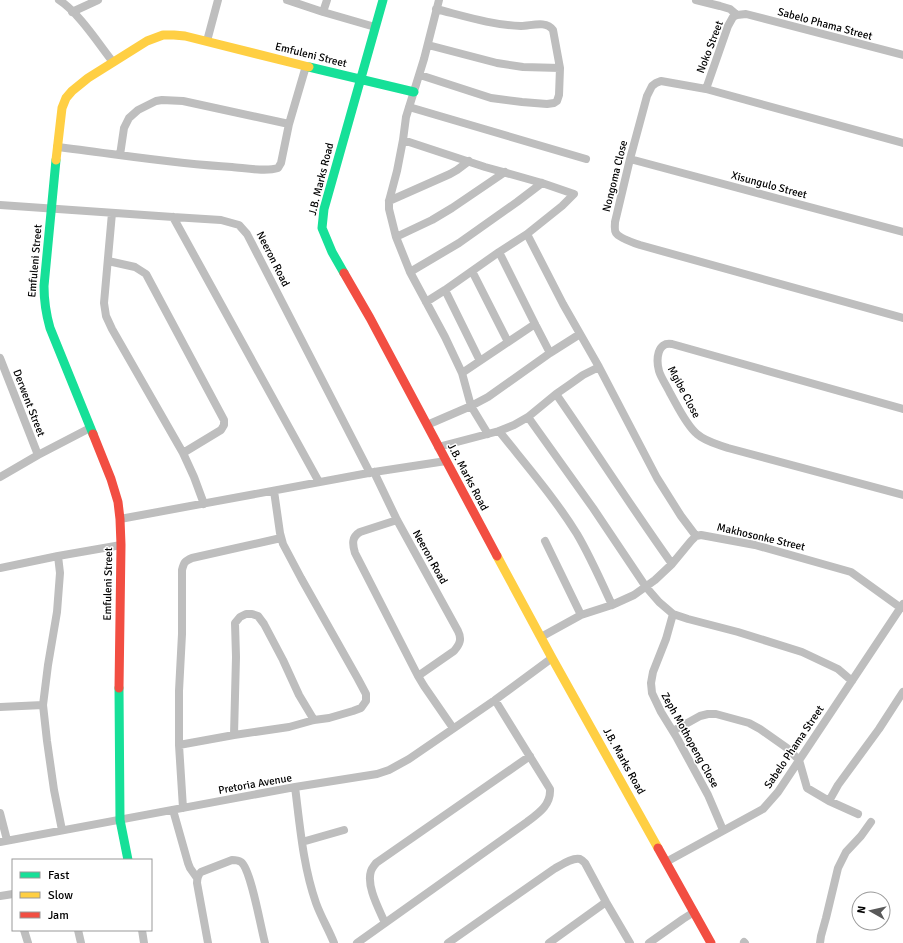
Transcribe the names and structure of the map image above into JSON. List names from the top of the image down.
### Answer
{
  "streets": {
    "street": [
      "Sabelo Phama Street",
      "Noko Street",
      "Emfuleni Street",
      "Nongoma Close",
      "J.B. Marks Road",
      "Xisungulo Street",
      "Neeron Road",
      "Mgibe Close",
      "Derwent Street",
      "Makhosonke Street",
      "Zeph Mothopeng Close",
      "Pretoria Avenue"
    ]
  },
  "crossings": [
    ["Sabelo Phama Street", "Noko Street"],
    ["Sabelo Phama Street", "J.B. Marks Road"],
    ["Sabelo Phama Street", "Makhosonke Street"],
    ["Sabelo Phama Street", "Zeph Mothopeng Close"],
    ["Noko Street", "Nongoma Close"],
    ["Emfuleni Street", "J.B. Marks Road"],
    ["Emfuleni Street", "Neeron Road"],
    ["Emfuleni Street", "Pretoria Avenue"],
    ["Nongoma Close", "Xisungulo Street"],
    ["J.B. Marks Road", "Pretoria Avenue"]
  ],
  "legend": ["Fast", "Slow", "Jam"],
  "north": "left"
}
